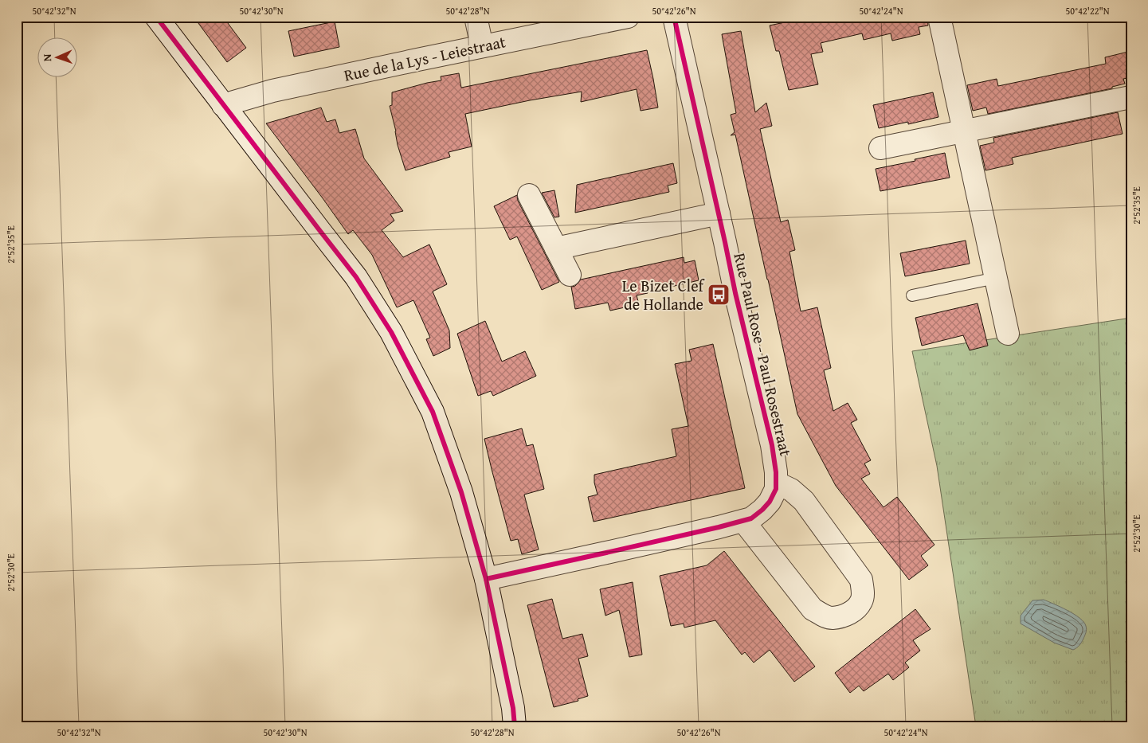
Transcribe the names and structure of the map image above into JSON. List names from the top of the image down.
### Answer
{
  "streets": {
    "street": ["Rue de la Lys - Leiestraat", "Rue Paul Rose - Paul Rosestraat"]
  },
  "places": {
    "bus stop": ["Le Bizet Clef de Hollande"]
  },
  "north": "left",
  "coordinates": [
    "50°42'32\"N",
    "50°42'30\"N",
    "50°42'28\"N",
    "50°42'26\"N",
    "50°42'24\"N",
    "50°42'22\"N",
    "2°52'35\"E",
    "2°52'30\"E"
  ]
}
